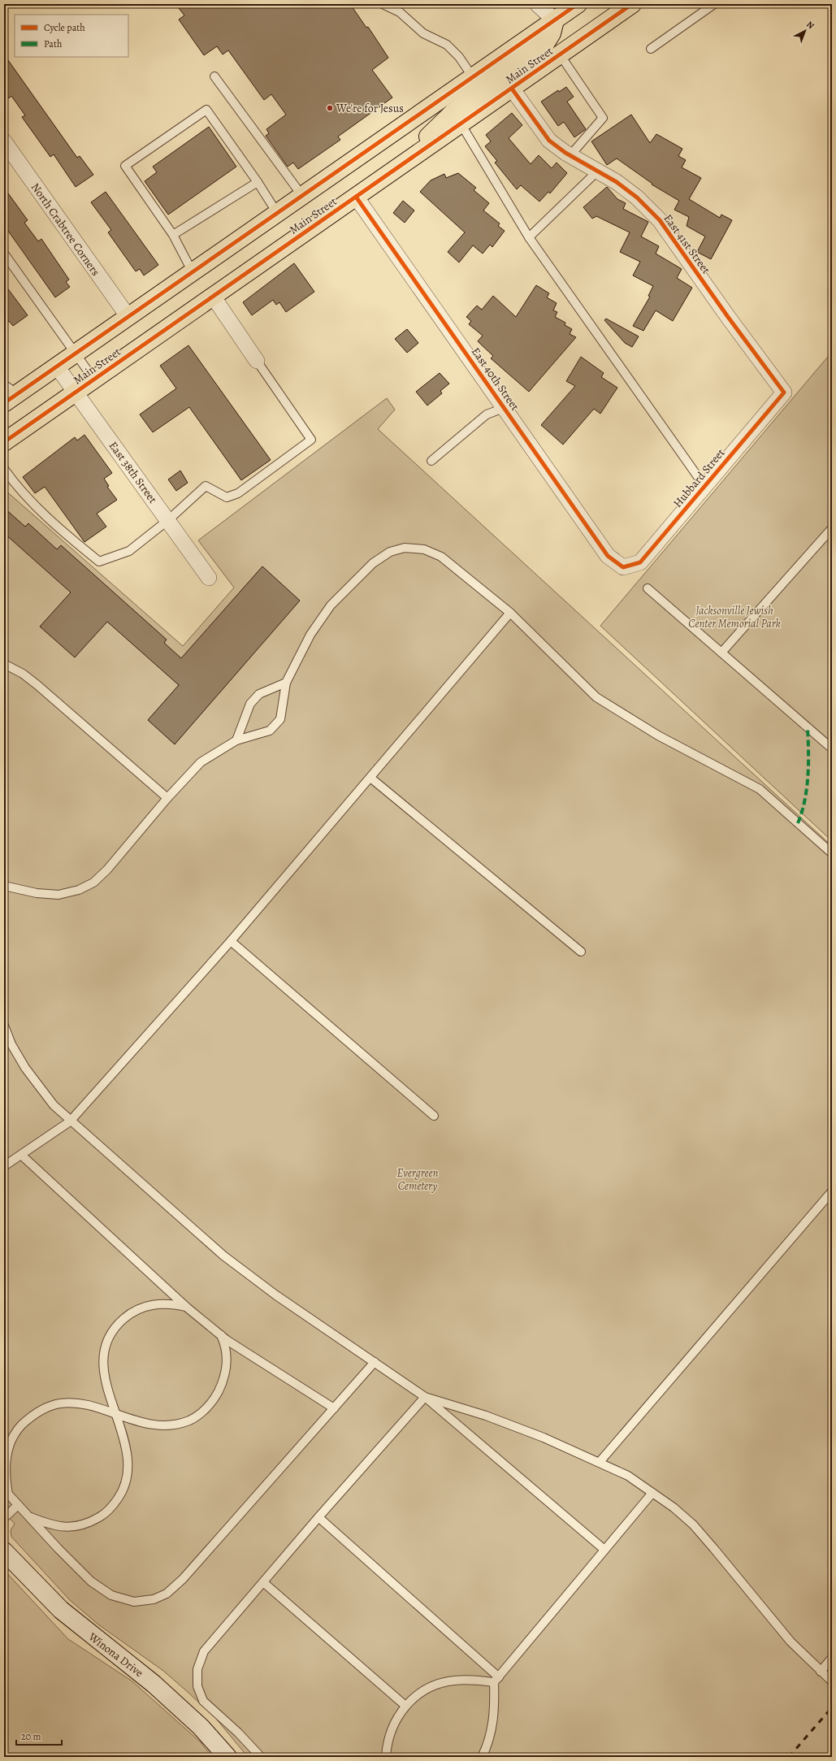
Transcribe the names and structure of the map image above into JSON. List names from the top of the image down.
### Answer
{
  "streets": {
    "main road": ["Main Street"],
    "street": [
      "North Crabtree Corners",
      "East 41st Street",
      "East 40th Street",
      "East 38th Street",
      "Hubbard Street",
      "Winona Drive"
    ]
  },
  "crossings": [
    ["Main Street", "North Crabtree Corners"],
    ["Main Street", "East 41st Street"],
    ["Main Street", "East 40th Street"],
    ["Main Street", "East 38th Street"],
    ["East 41st Street", "Hubbard Street"],
    ["East 40th Street", "Hubbard Street"]
  ],
  "parks": ["Jacksonville Jewish Center Memorial Park", "Evergreen Cemetery"],
  "places": ["We're for Jesus"],
  "legend": ["Cycle path", "Path"],
  "scale_bar": "20 m",
  "north": "top right"
}
